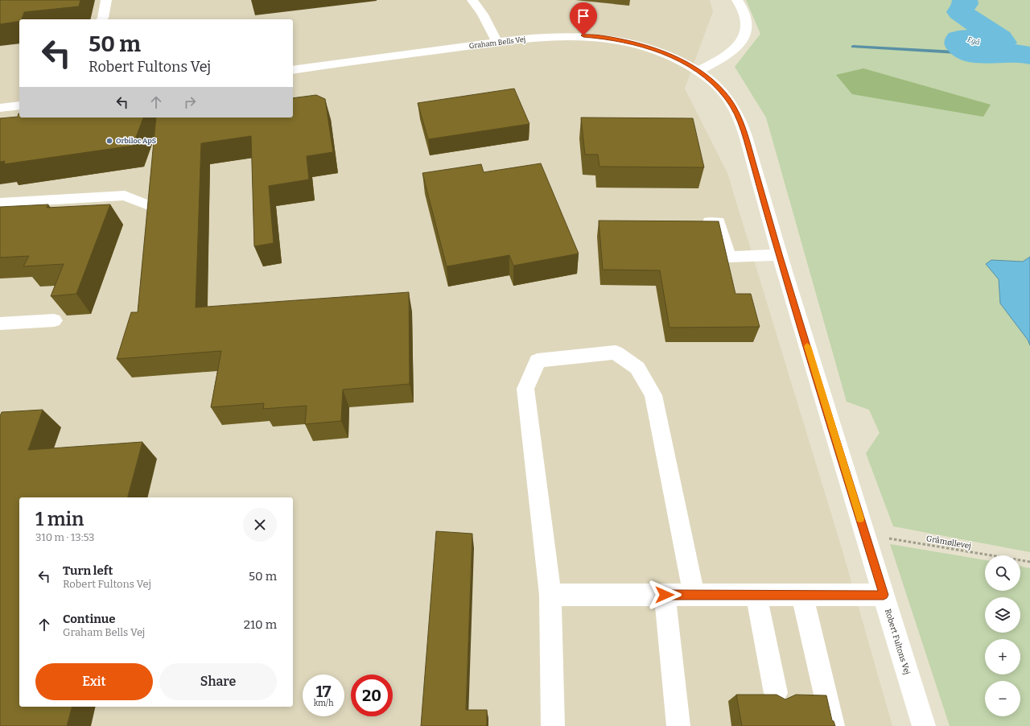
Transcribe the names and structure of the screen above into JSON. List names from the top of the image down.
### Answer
{
  "streets": {
    "street": ["Graham Bells Vej", "Robert Fultons Vej"],
    "path": ["Gråmøllevej"]
  },
  "crossings": [
    ["Graham Bells Vej", "Robert Fultons Vej"],
    ["Gråmøllevej", "Robert Fultons Vej"]
  ],
  "water": ["Egå"],
  "places": ["Orbiloc ApS"],
  "page": {
    "turn": ["50 m", "Robert Fultons Vej"],
    "heading": ["1 min", "310 m · 13:53"],
    "list": [
      {
        "name": "Turn left",
        "note": "Robert Fultons Vej",
        "value": "50 m"
      },
      {
        "name": "Continue",
        "note": "Graham Bells Vej",
        "value": "210 m"
      }
    ],
    "map_buttons": ["+", "−"],
    "buttons": ["Exit", "Share"],
    "speed": "17 km/h",
    "limit": "20"
  }
}
